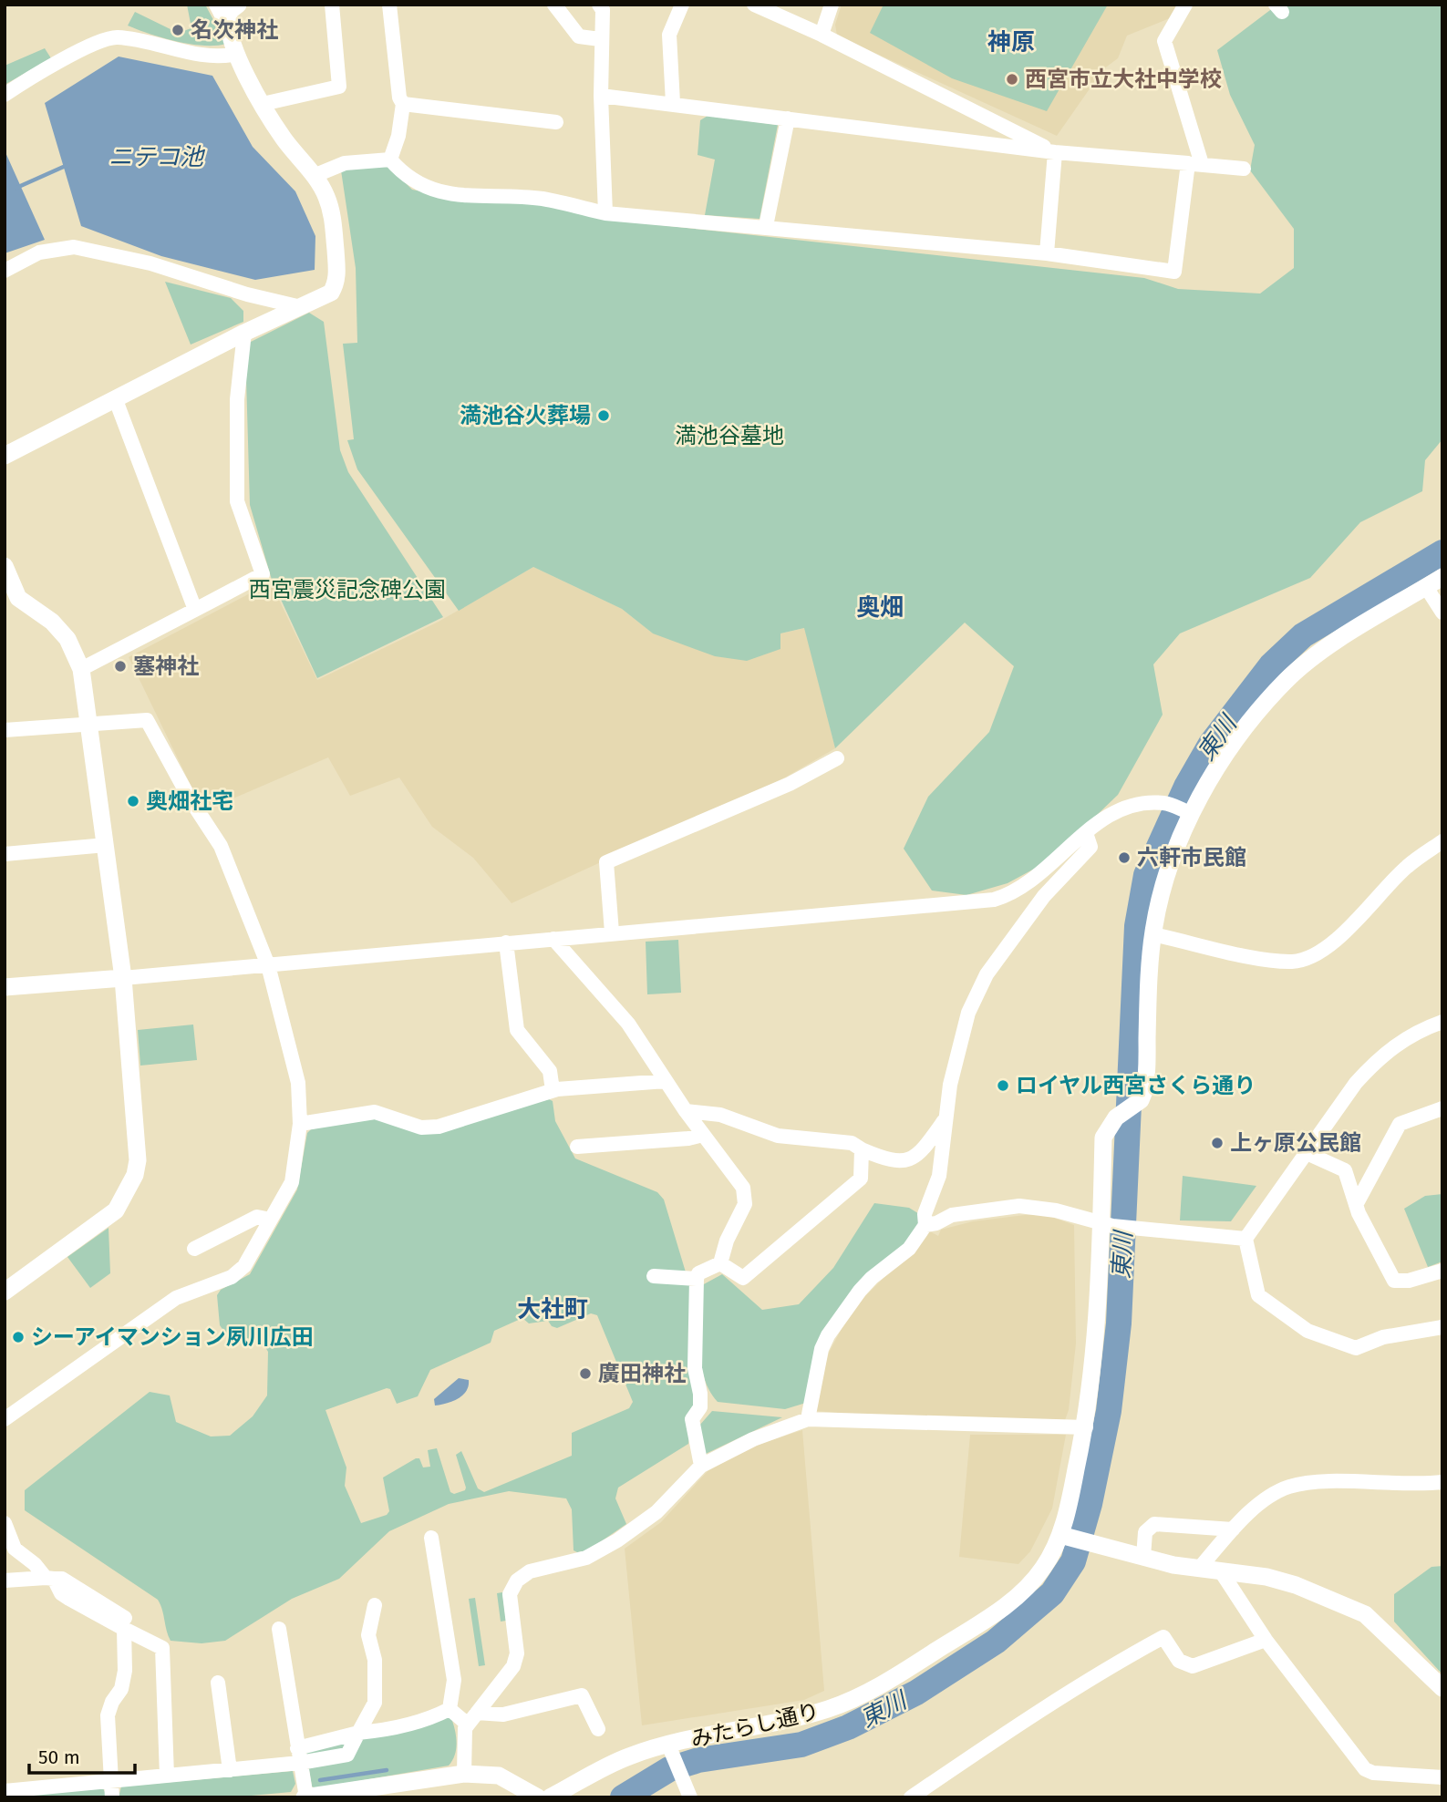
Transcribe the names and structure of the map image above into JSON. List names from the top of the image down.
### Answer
{
  "streets": {
    "street": ["みたらし通り"]
  },
  "districts": ["神原", "奥畑", "大社町"],
  "water": ["ニテコ池", "東川"],
  "parks": ["満池谷墓地", "西宮震災記念碑公園"],
  "places": [
    "名次神社",
    "西宮市立大社中学校",
    "満池谷火葬場",
    "塞神社",
    "奥畑社宅",
    "六軒市民館",
    "ロイヤル西宮さくら通り",
    "上ヶ原公民館",
    "シーアイマンション夙川広田",
    "廣田神社"
  ],
  "scale_bar": "50 m"
}
